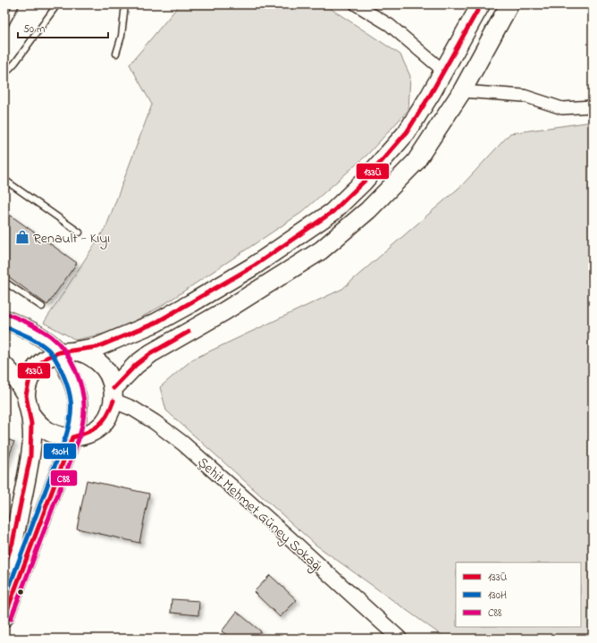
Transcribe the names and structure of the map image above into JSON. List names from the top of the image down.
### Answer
{
  "streets": {
    "street": ["Şehit Mehmet Güney Sokağı"]
  },
  "places": {
    "shop": ["Renault - Kıyı"]
  },
  "lines": ["transit line 133Ü", "transit line C88", "transit line 130H"],
  "legend": ["133Ü", "130H", "C88"],
  "scale_bar": "50 m"
}
